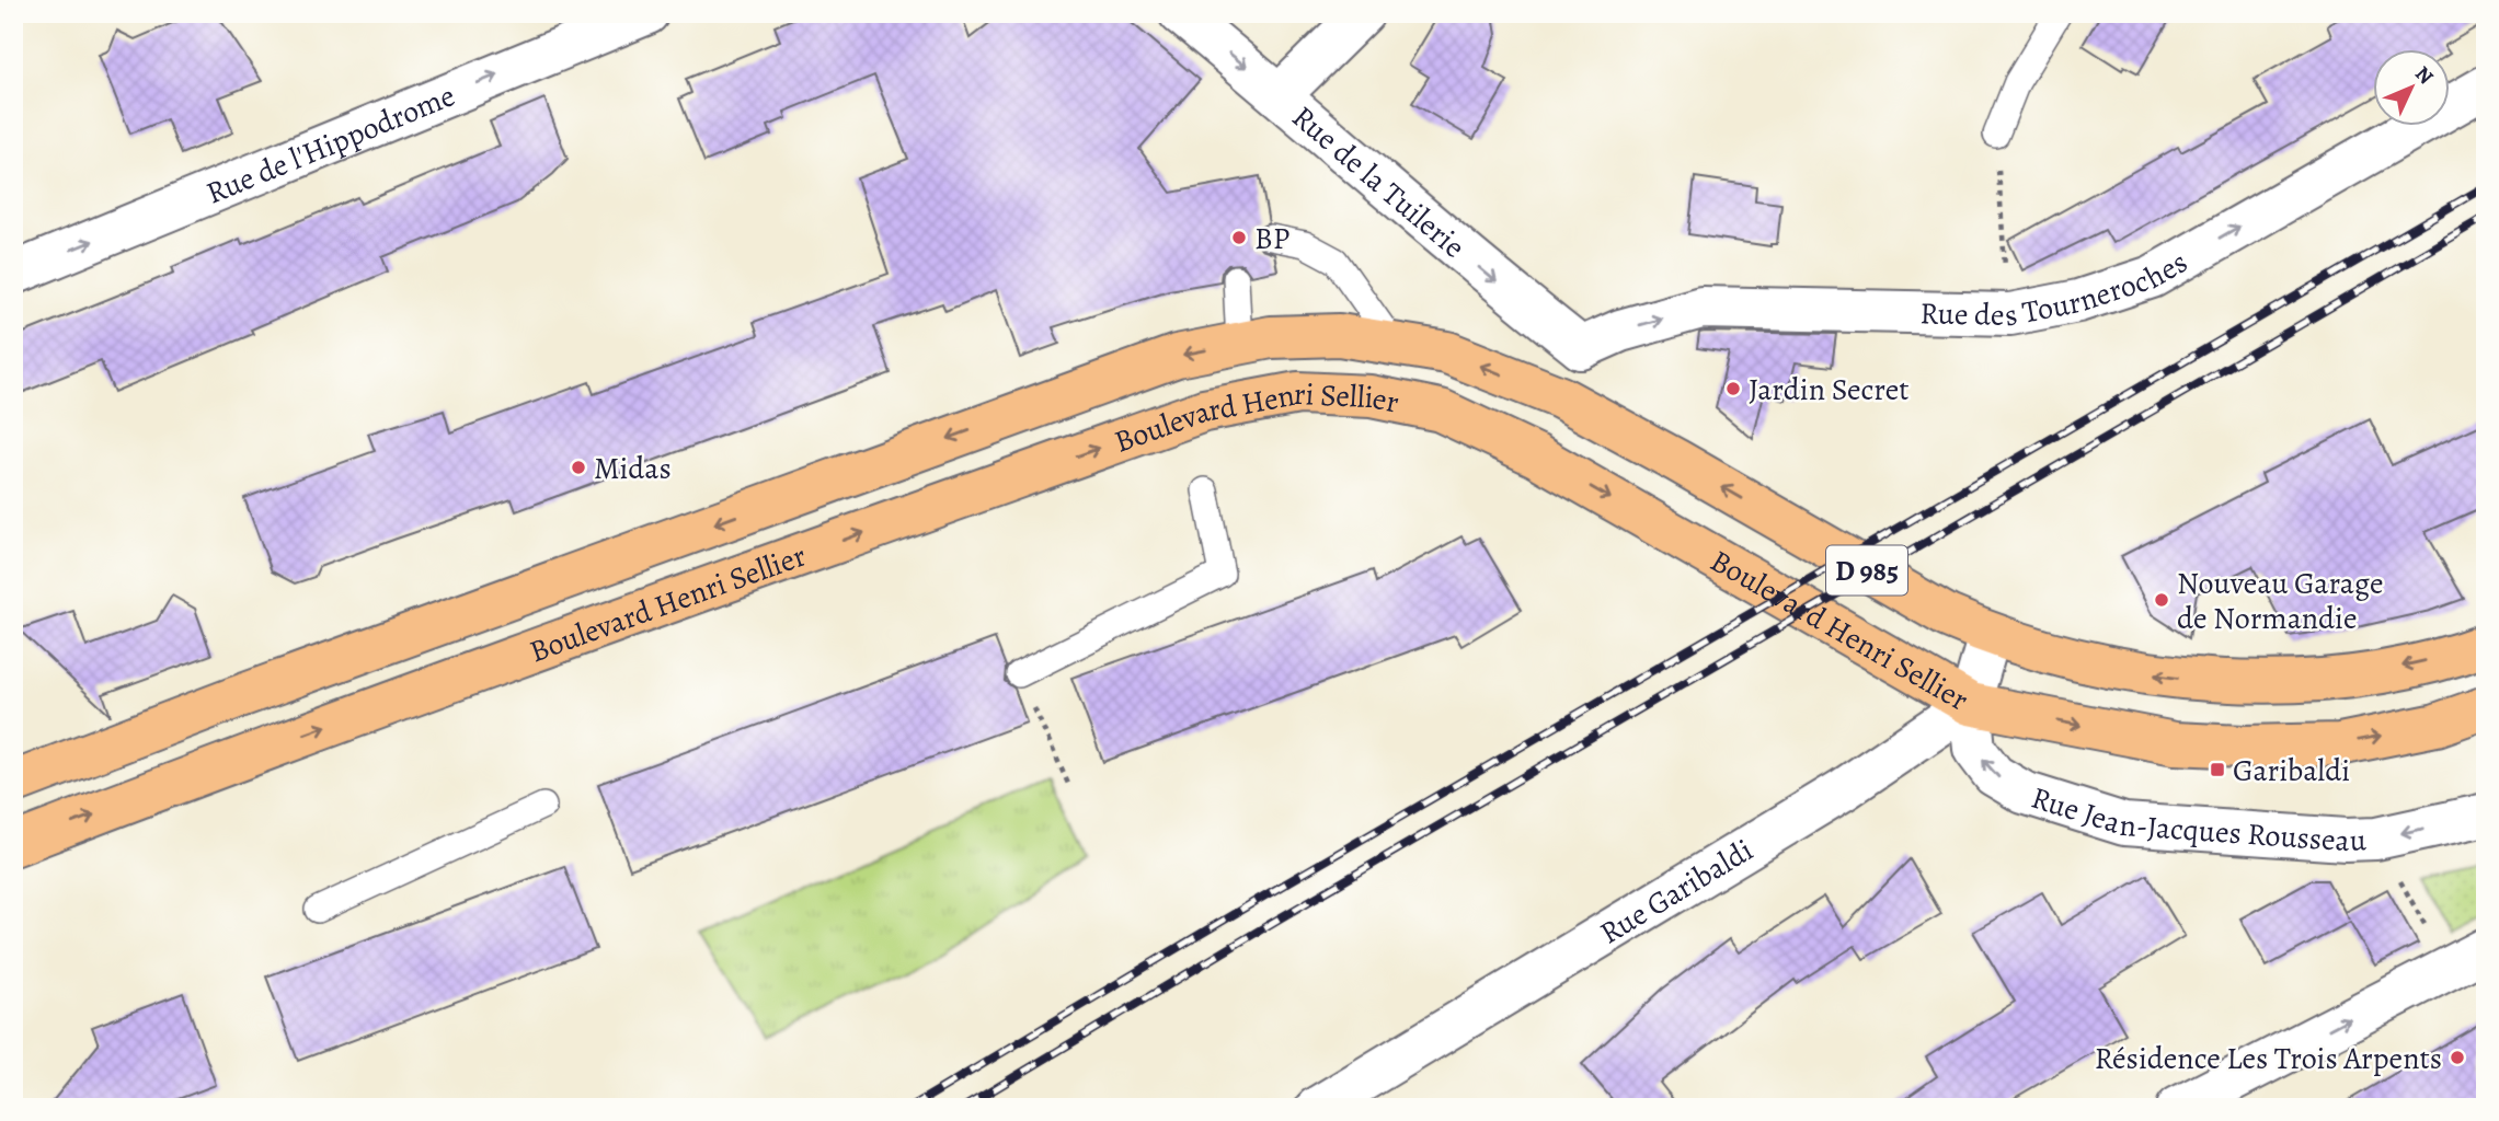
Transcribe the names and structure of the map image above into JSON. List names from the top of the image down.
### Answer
{
  "streets": {
    "main road": ["Boulevard Henri Sellier", "D 985"],
    "street": [
      "Rue de l'Hippodrome",
      "Rue de la Tuilerie",
      "Rue des Tourneroches",
      "Rue Jean-Jacques Rousseau",
      "Rue Garibaldi"
    ]
  },
  "crossings": [
    ["Rue de la Tuilerie", "Rue des Tourneroches"],
    ["Boulevard Henri Sellier", "Rue Jean-Jacques Rousseau"],
    ["Boulevard Henri Sellier", "Rue Garibaldi"],
    ["Rue Jean-Jacques Rousseau", "Rue Garibaldi"]
  ],
  "one_way": [
    "Rue de l'Hippodrome",
    "Rue de la Tuilerie",
    "Rue des Tourneroches",
    "Rue Jean-Jacques Rousseau"
  ],
  "places": {
    "other": [
      "BP",
      "Jardin Secret",
      "Midas",
      "Nouveau Garage de Normandie",
      "Résidence Les Trois Arpents"
    ],
    "transit": ["Garibaldi"]
  },
  "north": "top right"
}
